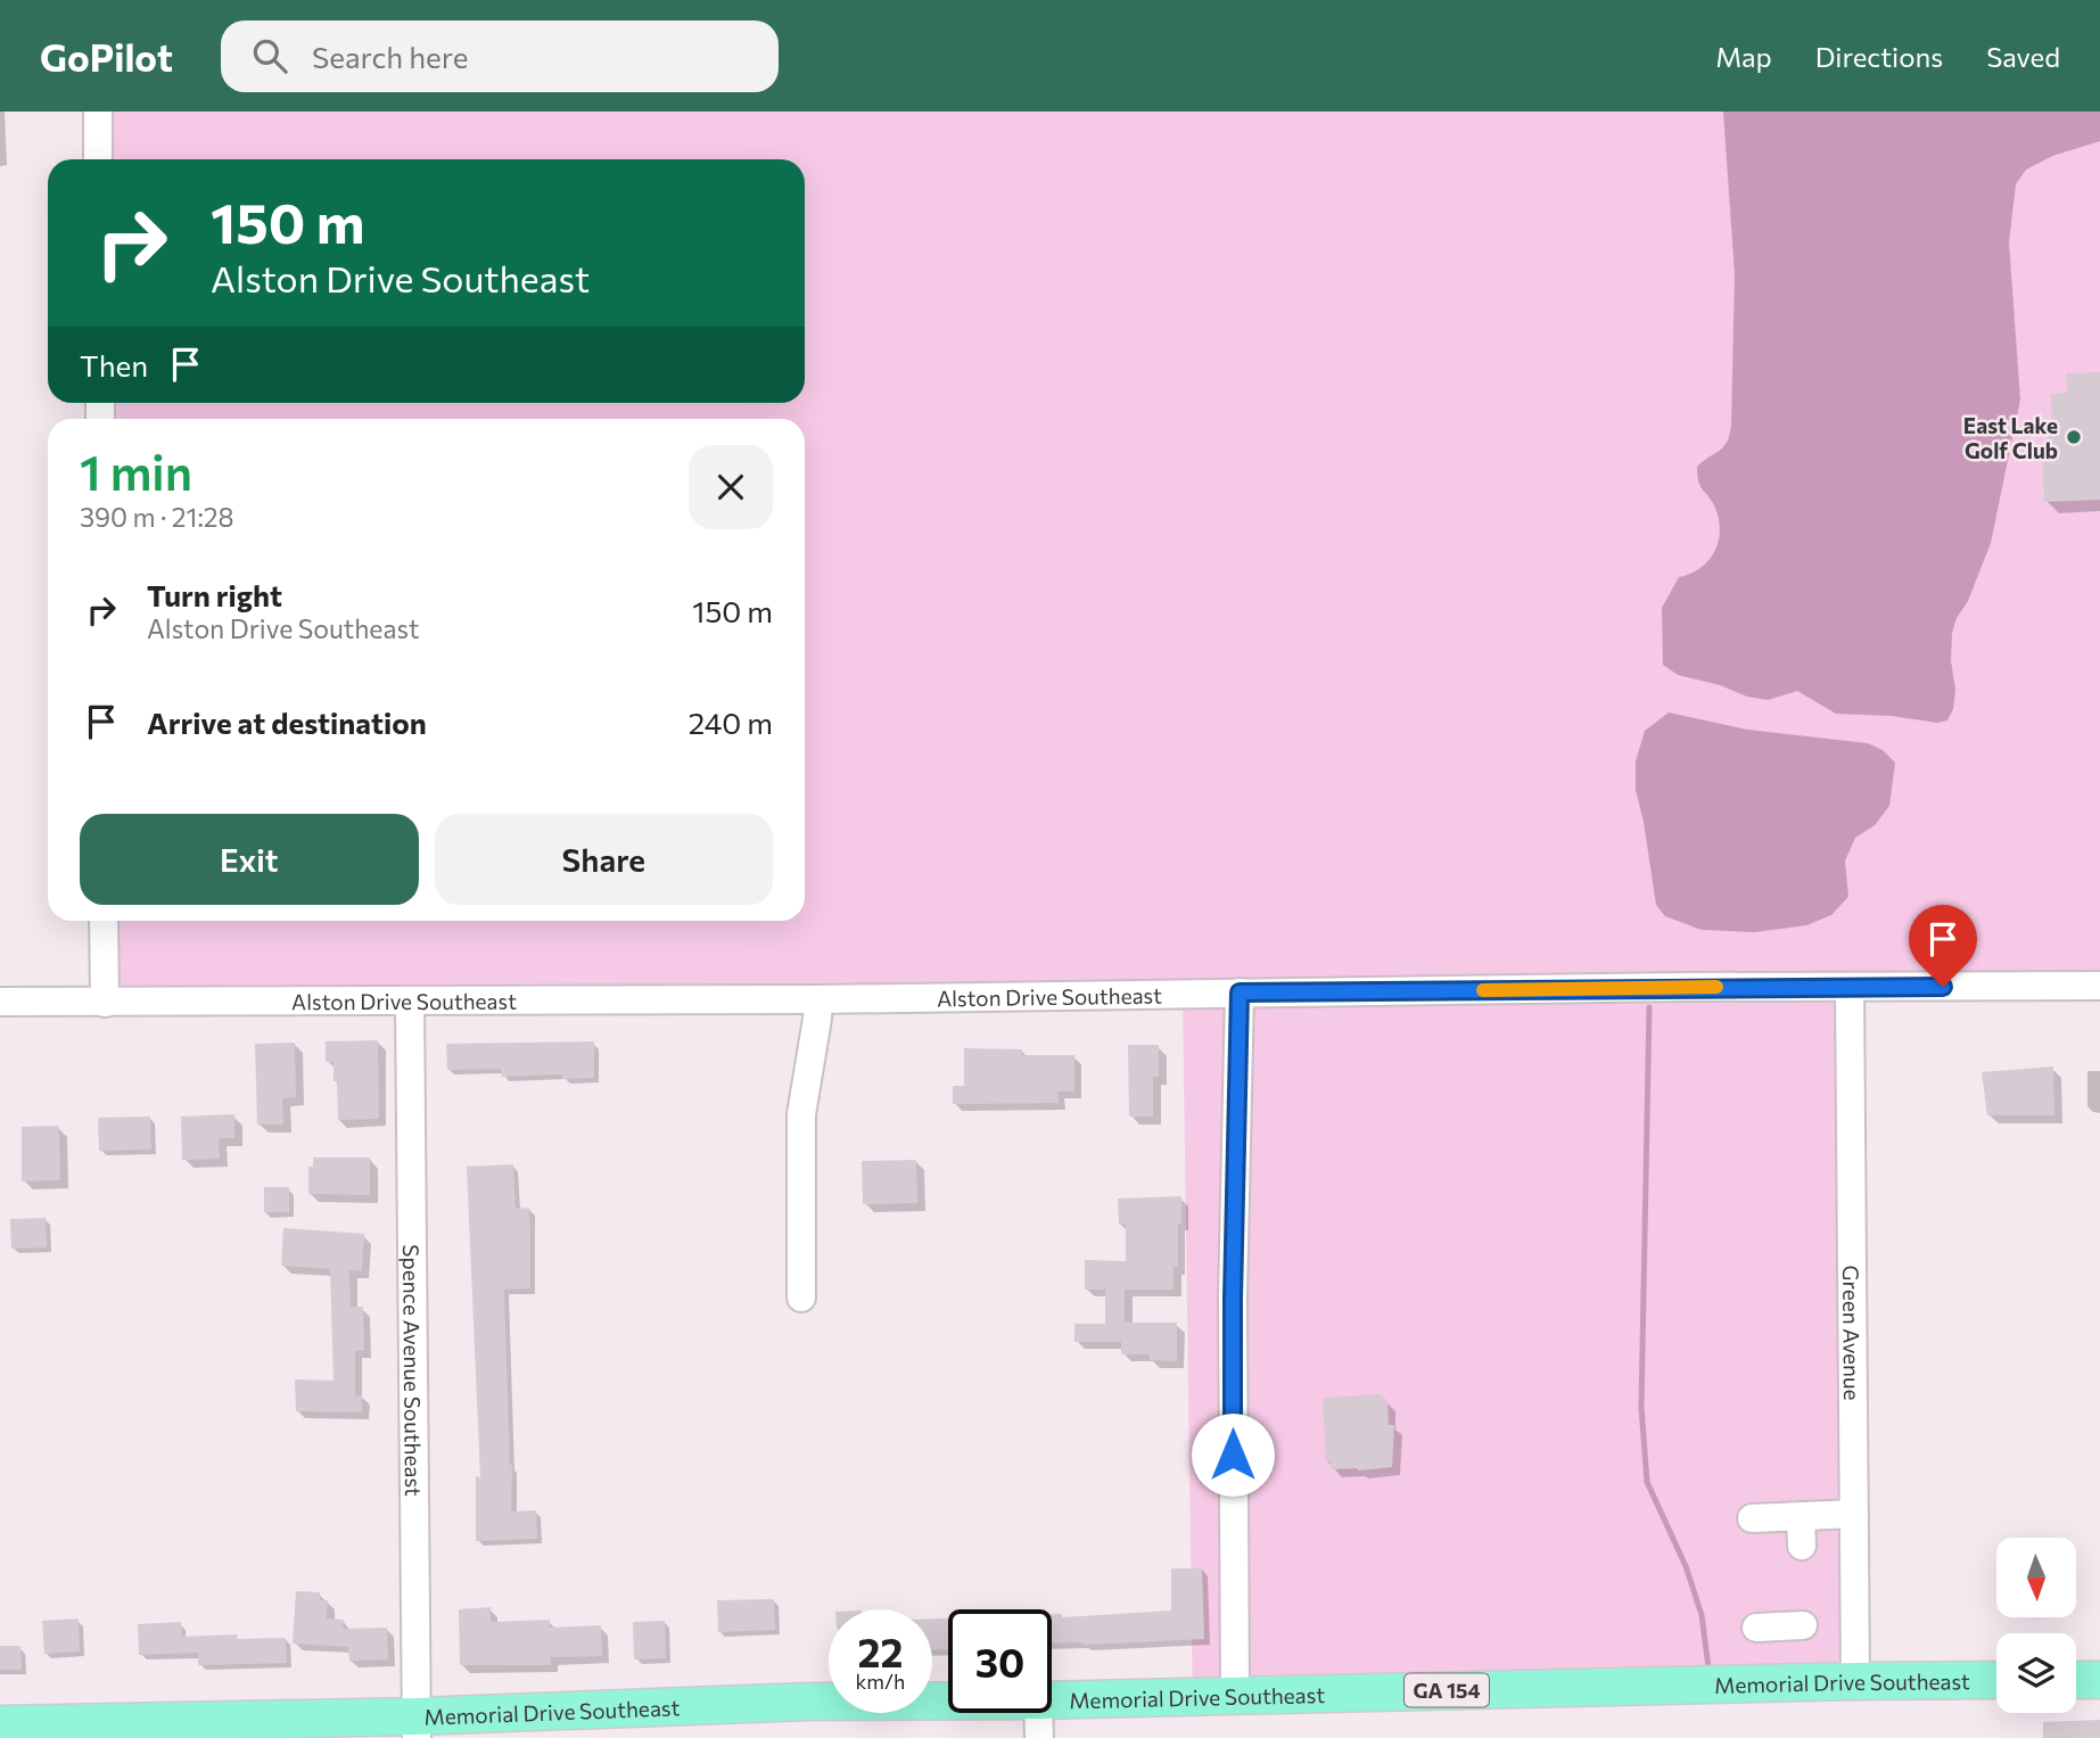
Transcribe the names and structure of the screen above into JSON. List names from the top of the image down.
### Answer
{
  "streets": {
    "main road": ["Memorial Drive Southeast", "GA 154"],
    "street": ["Alston Drive Southeast", "Green Avenue", "Spence Avenue Southeast"]
  },
  "crossings": [
    ["Alston Drive Southeast", "Green Avenue"],
    ["Alston Drive Southeast", "Spence Avenue Southeast"],
    ["Green Avenue", "Memorial Drive Southeast"],
    ["Spence Avenue Southeast", "Memorial Drive Southeast"]
  ],
  "places": ["East Lake Golf Club"],
  "north": "bottom",
  "page": {
    "header": "GoPilot",
    "search": "Search here",
    "nav": ["Map", "Directions", "Saved"],
    "turn": ["150 m", "Alston Drive Southeast"],
    "then": "Then",
    "heading": ["1 min", "390 m · 21:28"],
    "list": [
      {
        "name": "Turn right",
        "note": "Alston Drive Southeast",
        "value": "150 m"
      },
      {
        "name": "Arrive at destination",
        "value": "240 m"
      }
    ],
    "buttons": ["Exit", "Share"],
    "speed": "22 km/h",
    "limit": "30"
  }
}
